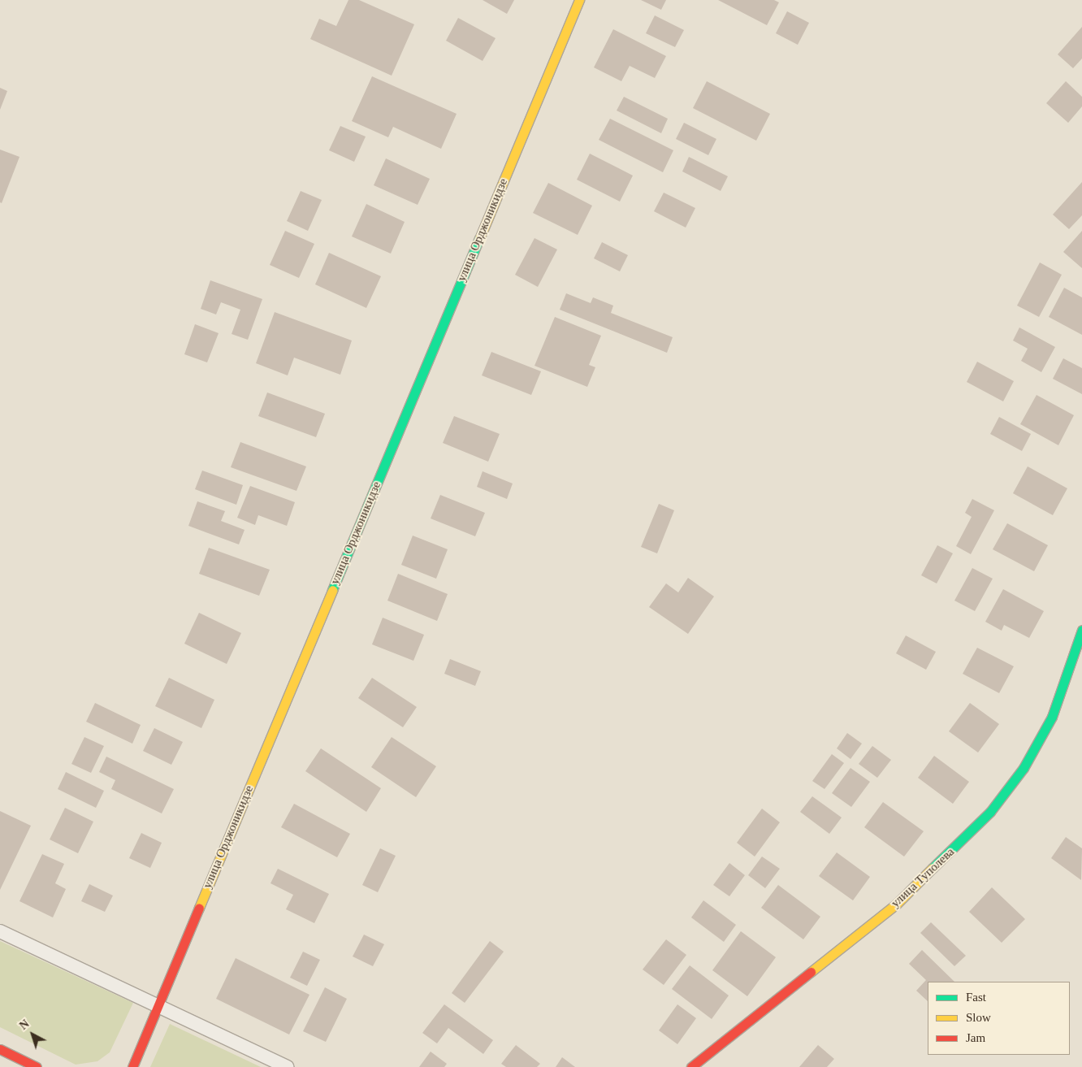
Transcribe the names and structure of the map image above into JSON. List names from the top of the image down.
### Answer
{
  "streets": {
    "street": ["улица Орджоникидзе", "улица Туполева"]
  },
  "legend": ["Fast", "Slow", "Jam"],
  "north": "top left"
}
